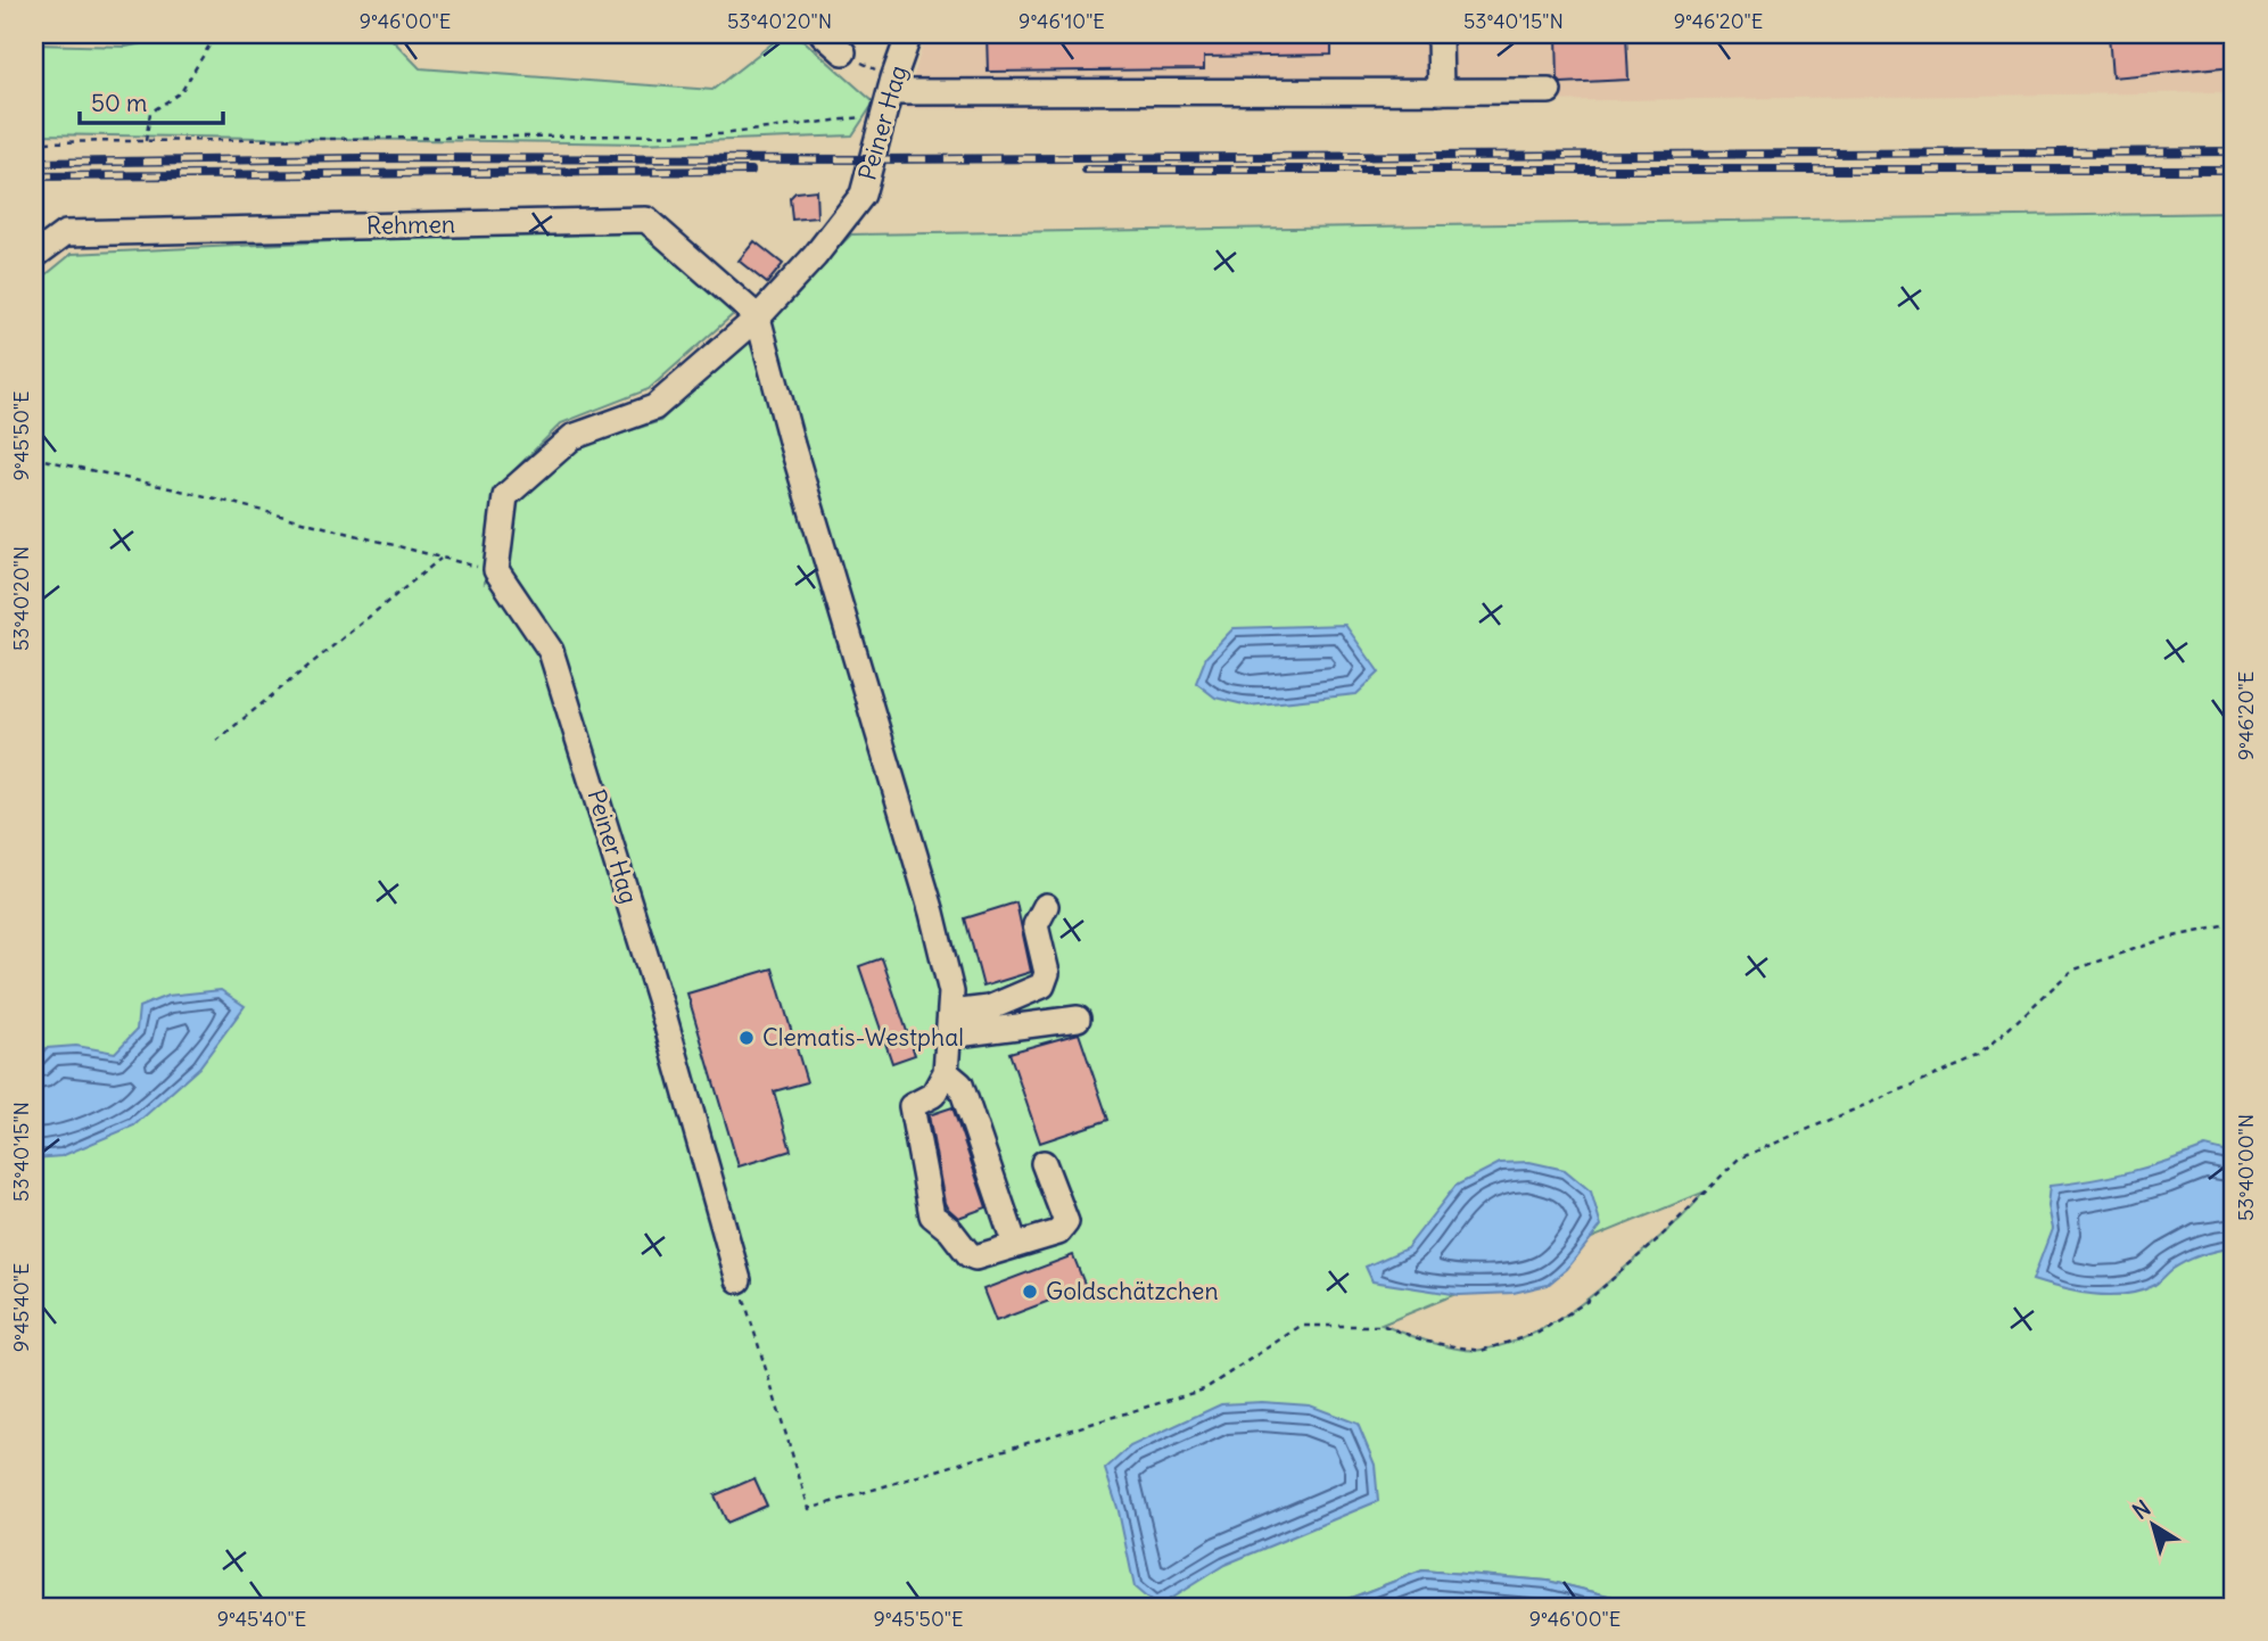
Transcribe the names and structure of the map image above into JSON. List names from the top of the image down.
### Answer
{
  "streets": {
    "street": ["Peiner Hag", "Rehmen"]
  },
  "crossings": [
    ["Peiner Hag", "Rehmen"]
  ],
  "places": ["Clematis-Westphal", "Goldschätzchen"],
  "scale_bar": "50 m",
  "north": "top left",
  "coordinates": [
    "9°46'00\"E",
    "53°40'20\"N",
    "9°46'10\"E",
    "53°40'15\"N",
    "9°46'20\"E",
    "9°45'50\"E",
    "53°40'00\"N",
    "9°45'40\"E"
  ]
}
